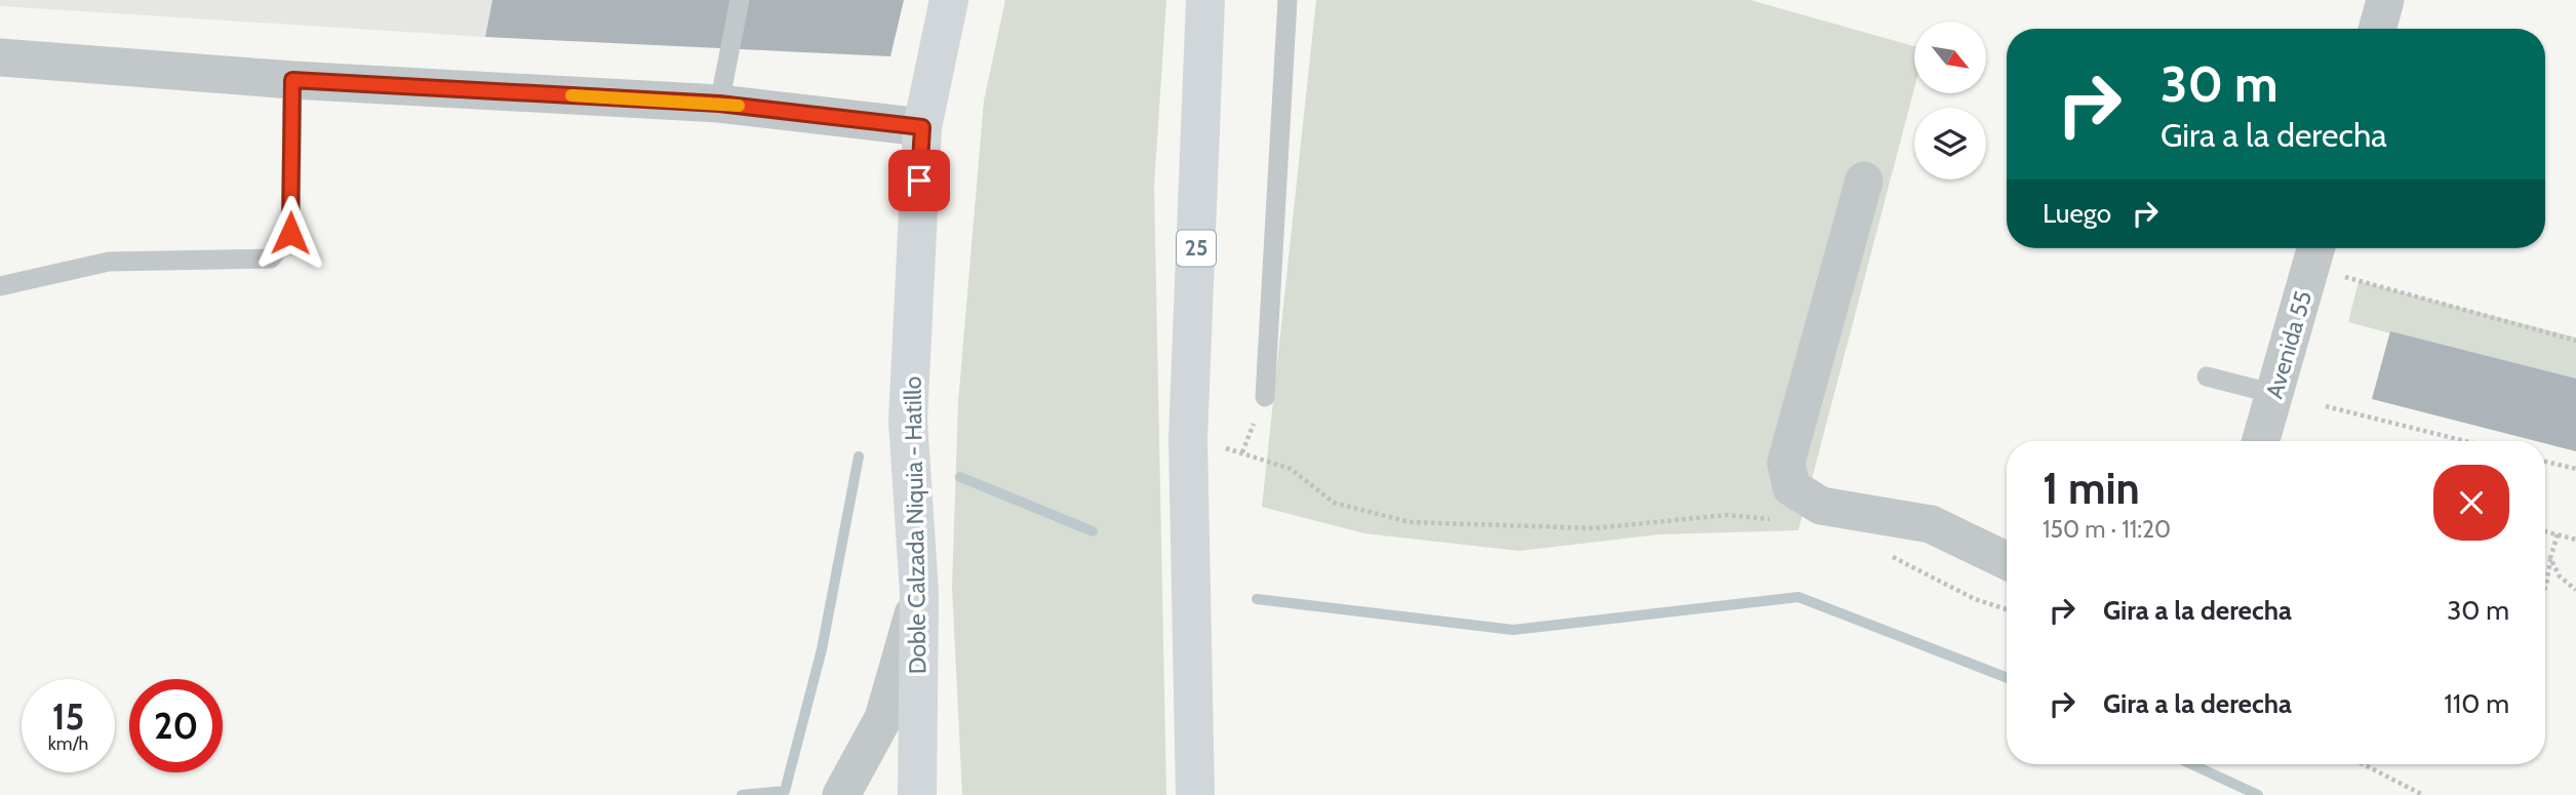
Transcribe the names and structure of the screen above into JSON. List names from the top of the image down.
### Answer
{
  "streets": {
    "highway": ["25", "Doble Calzada Niquia - Hatillo"],
    "street": ["Avenida 55"]
  },
  "north": "bottom right",
  "page": {
    "turn": ["30 m", "Gira a la derecha"],
    "then": "Luego",
    "heading": ["1 min", "150 m · 11:20"],
    "list": [
      {
        "name": "Gira a la derecha",
        "value": "30 m"
      },
      {
        "name": "Gira a la derecha",
        "value": "110 m"
      }
    ],
    "speed": "15 km/h",
    "limit": "20"
  }
}
